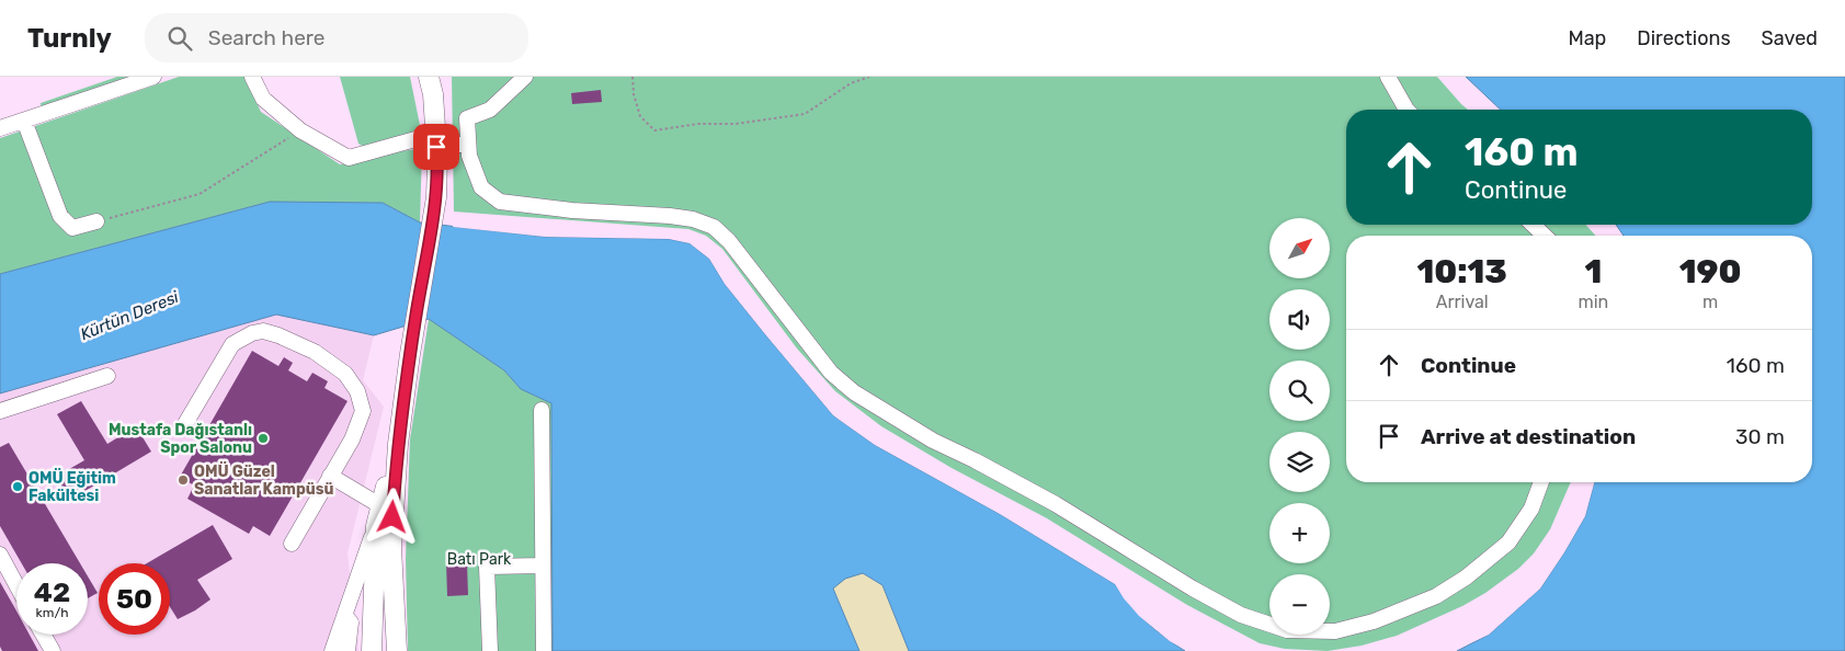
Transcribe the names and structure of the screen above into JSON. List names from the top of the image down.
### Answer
{
  "water": ["Kürtün Deresi"],
  "parks": ["Batı Park"],
  "places": ["Mustafa Dağıstanlı Spor Salonu", "OMÜ Güzel Sanatlar Kampüsü", "OMÜ Eğitim Fakültesi"],
  "north": "top right",
  "page": {
    "header": "Turnly",
    "search": "Search here",
    "nav": ["Map", "Directions", "Saved"],
    "turn": ["160 m", "Continue"],
    "map_buttons": ["+", "−"],
    "eta": [
      "10:13",
      "Arrival",
      "1",
      "min",
      "190",
      "m"
    ],
    "list": [
      {
        "name": "Continue",
        "value": "160 m"
      },
      {
        "name": "Arrive at destination",
        "value": "30 m"
      }
    ],
    "speed": "42 km/h",
    "limit": "50"
  }
}
